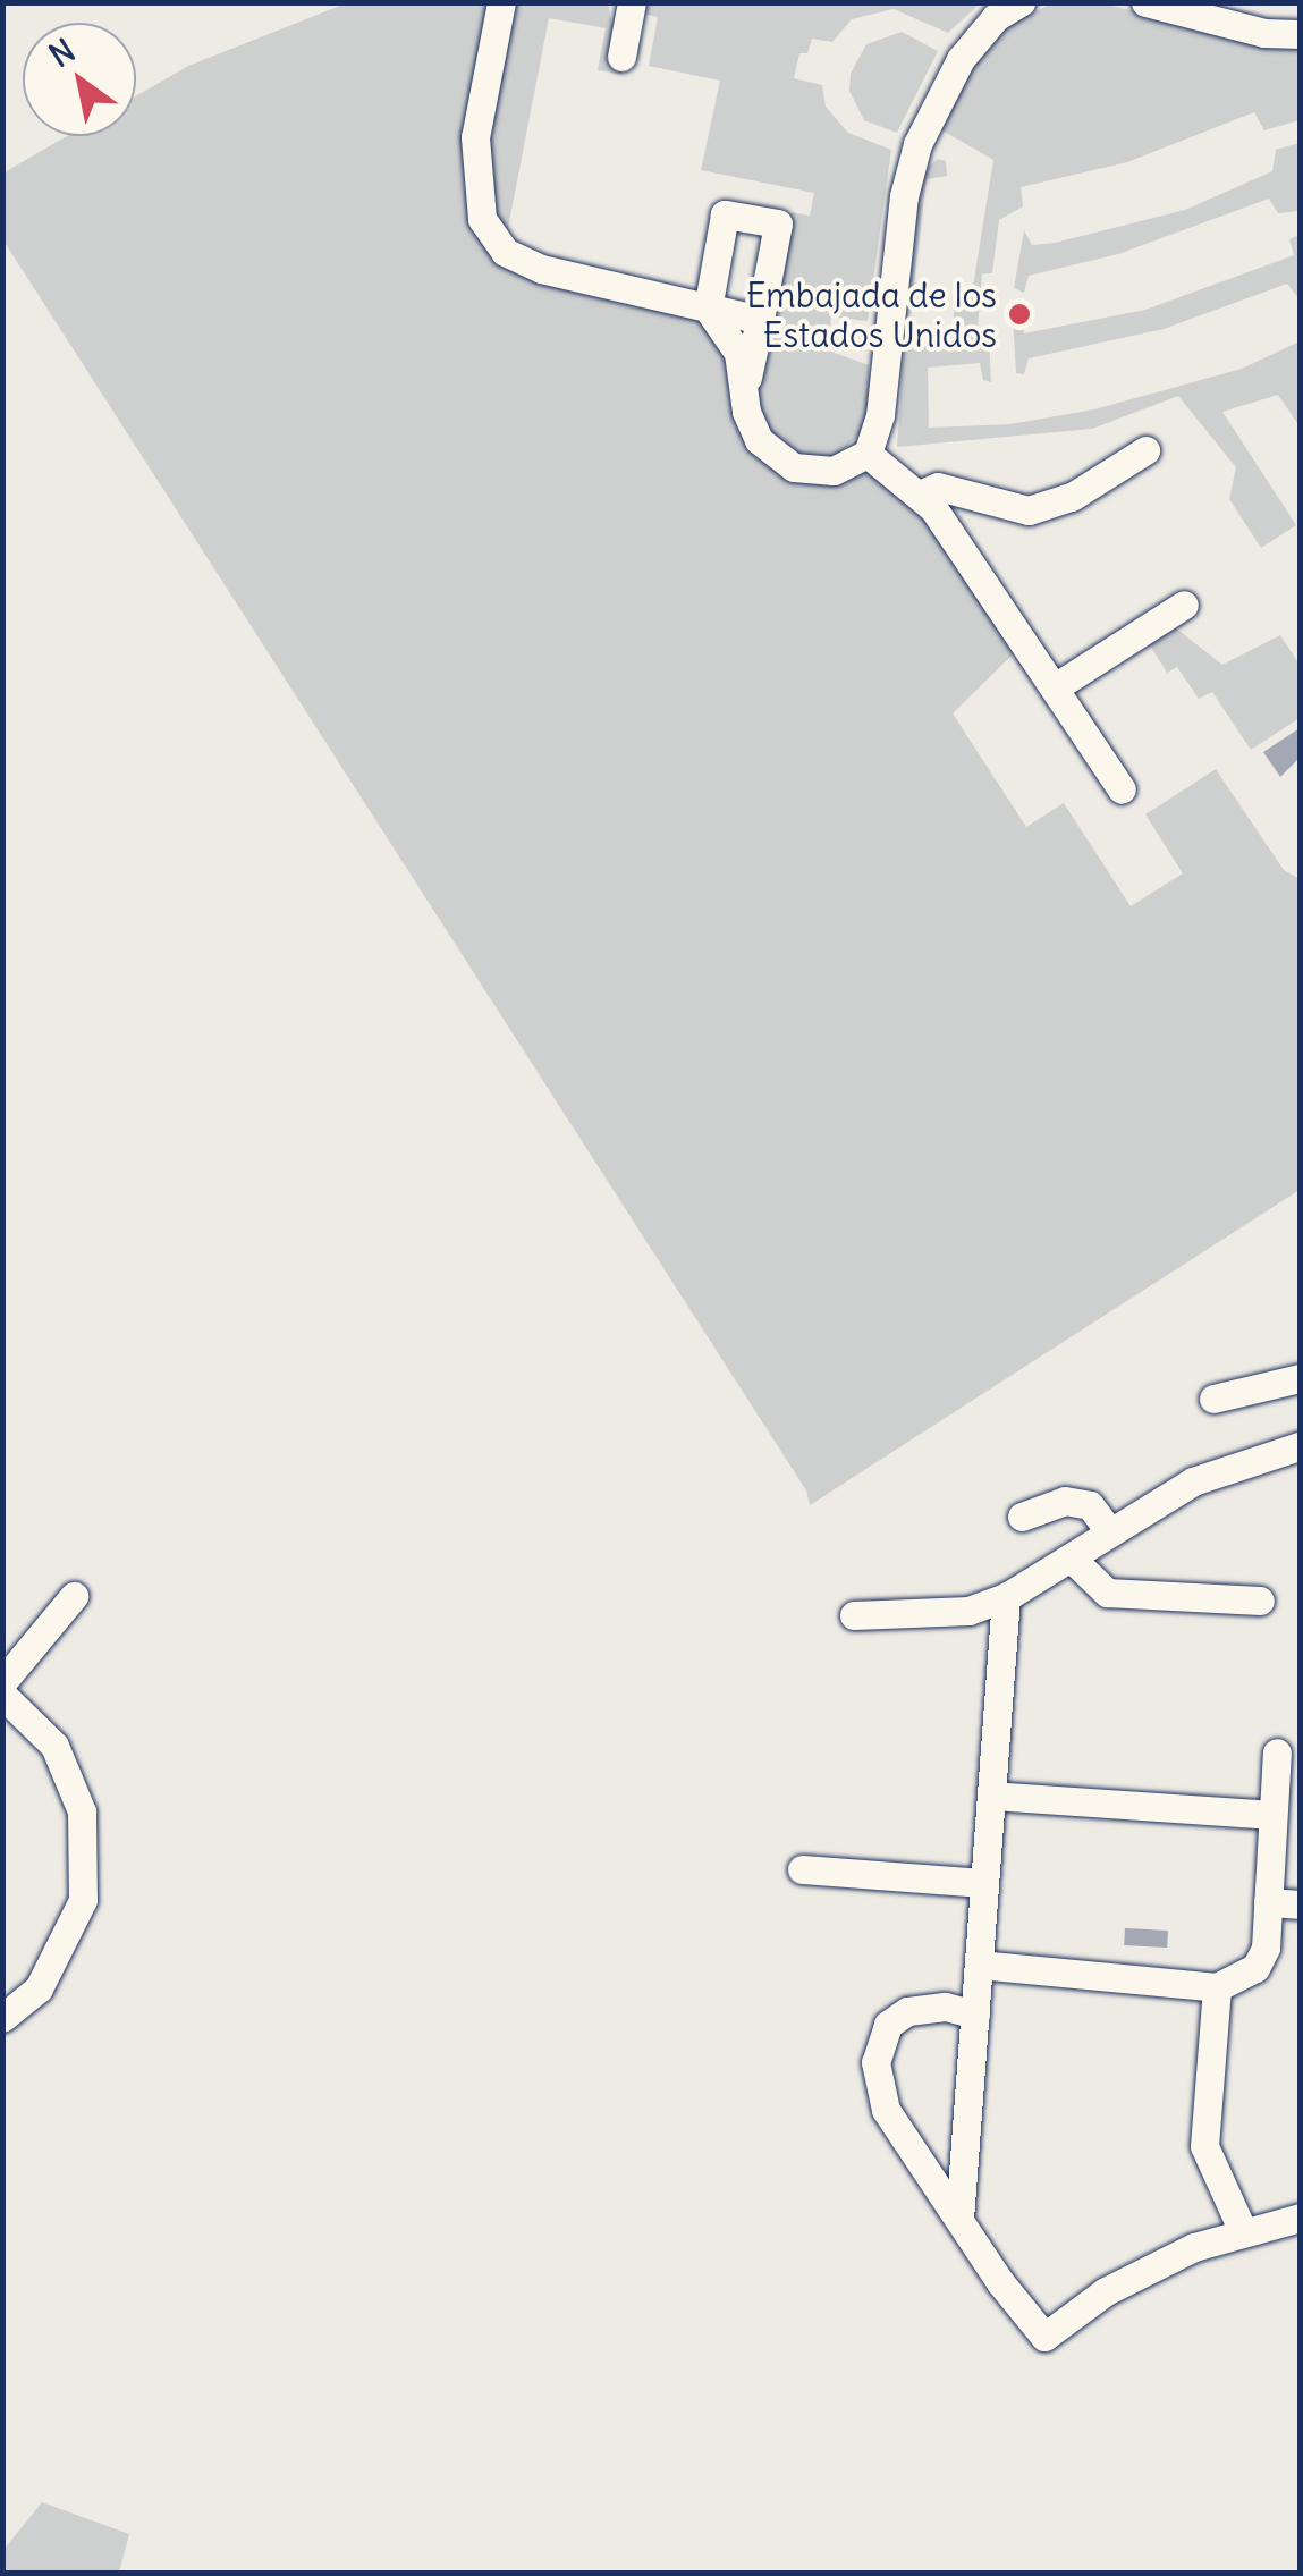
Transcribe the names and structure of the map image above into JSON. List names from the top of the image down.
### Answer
{
  "places": ["Embajada de los Estados Unidos"],
  "north": "top left"
}
